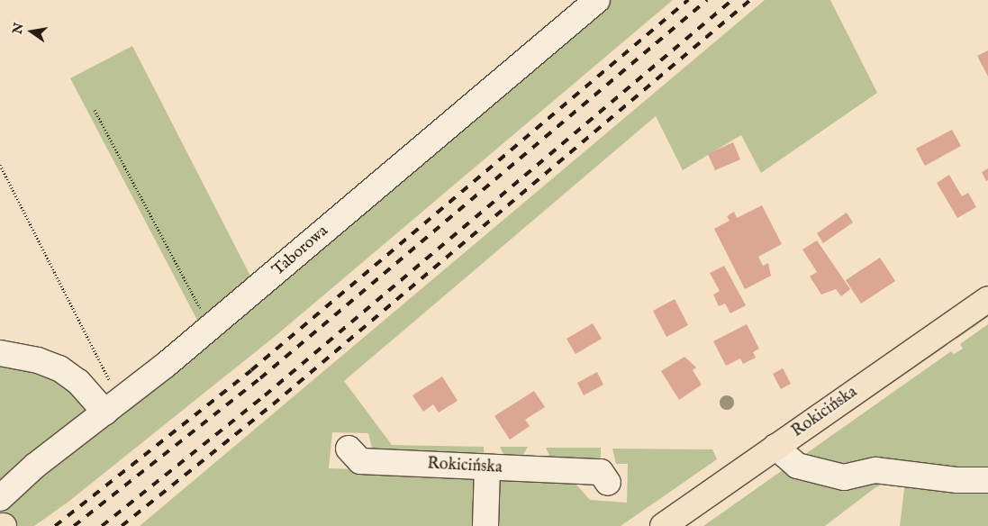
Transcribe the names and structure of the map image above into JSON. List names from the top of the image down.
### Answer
{
  "streets": {
    "main road": ["Rokicińska"],
    "street": ["Taborowa"]
  },
  "north": "left"
}
